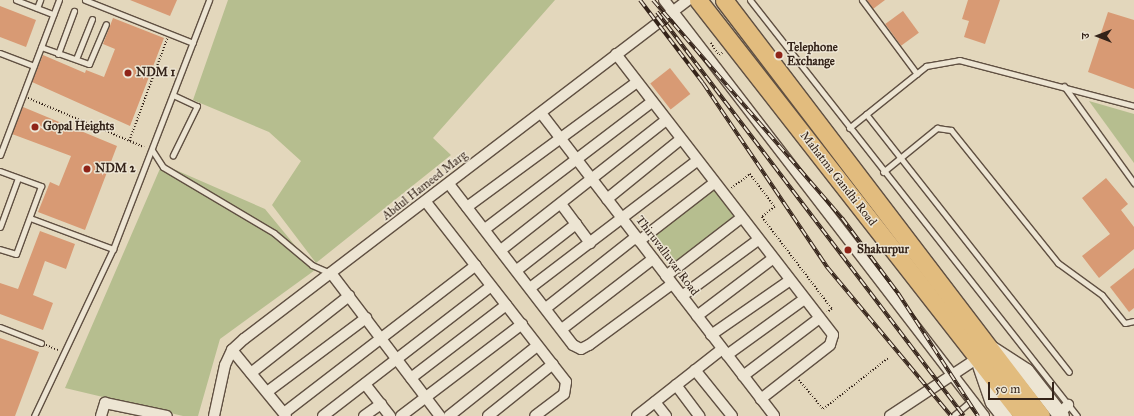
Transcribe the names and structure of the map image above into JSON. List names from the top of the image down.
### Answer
{
  "streets": {
    "main road": ["Mahatma Gandhi Road"],
    "street": ["Abdul Hameed Marg", "Thiruvalluvar Road"]
  },
  "crossings": [
    ["Abdul Hameed Marg", "Thiruvalluvar Road"]
  ],
  "places": [
    "Telephone Exchange",
    "NDM 1",
    "Gopal Heights",
    "NDM 2",
    "Shakurpur"
  ],
  "scale_bar": "50 m",
  "north": "left"
}
